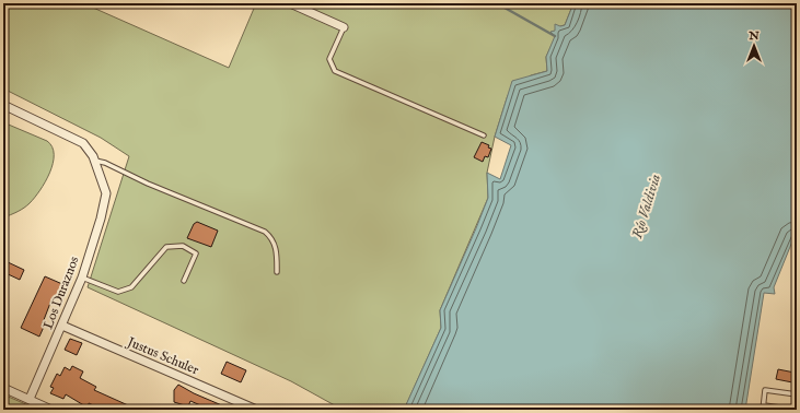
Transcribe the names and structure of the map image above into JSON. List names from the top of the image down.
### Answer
{
  "streets": {
    "street": ["Los Duraznos", "Justus Schuler"]
  },
  "crossings": [
    ["Los Duraznos", "Justus Schuler"]
  ],
  "water": ["Río Valdivia"],
  "north": "top"
}
